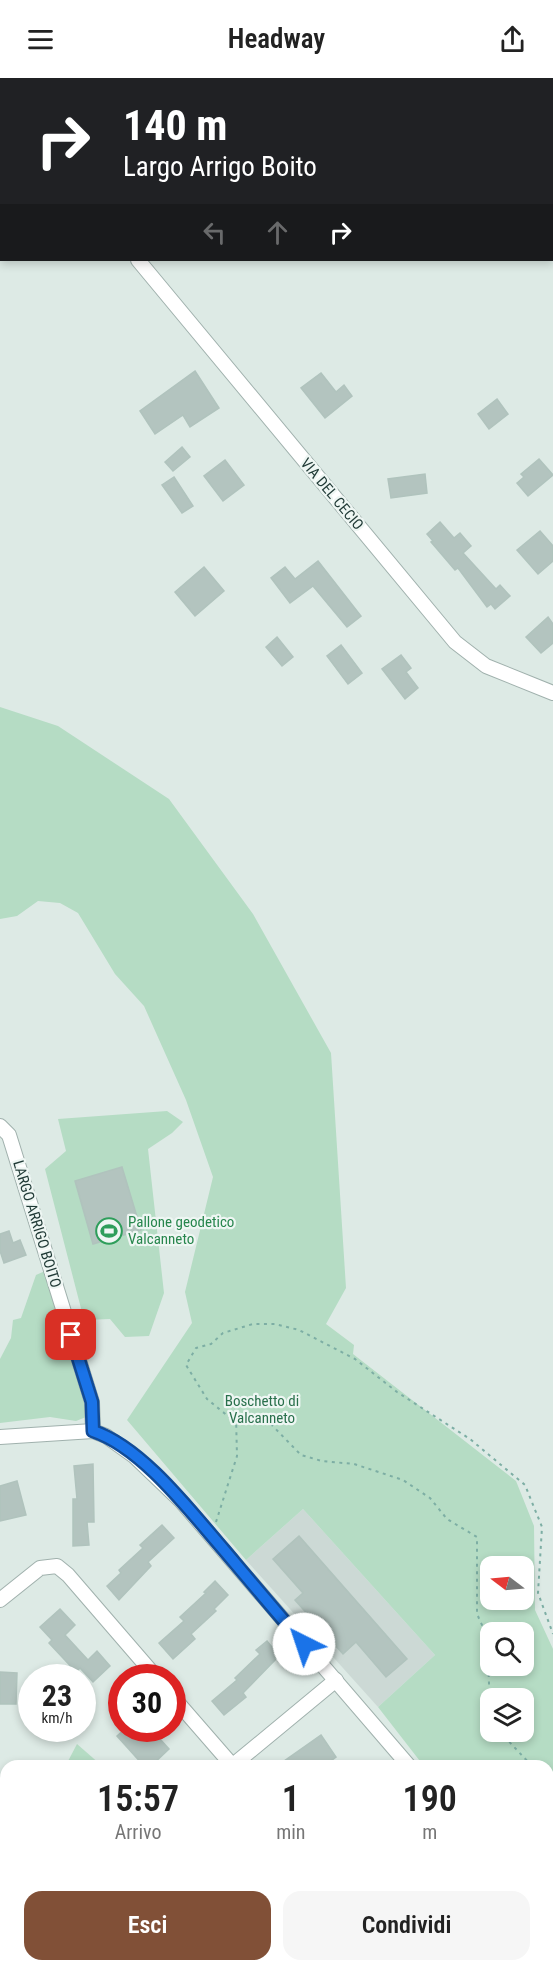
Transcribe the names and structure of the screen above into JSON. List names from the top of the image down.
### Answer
{
  "streets": {
    "street": ["VIA DEL CECIO", "LARGO ARRIGO BOITO"]
  },
  "parks": ["Boschetto di Valcanneto"],
  "places": {
    "sports": ["Pallone geodetico Valcanneto"]
  },
  "north": "left",
  "page": {
    "header": "Headway",
    "turn": ["140 m", "Largo Arrigo Boito"],
    "speed": "23 km/h",
    "limit": "30",
    "eta": [
      "15:57",
      "Arrivo",
      "1",
      "min",
      "190",
      "m"
    ],
    "buttons": ["Esci", "Condividi"]
  }
}
